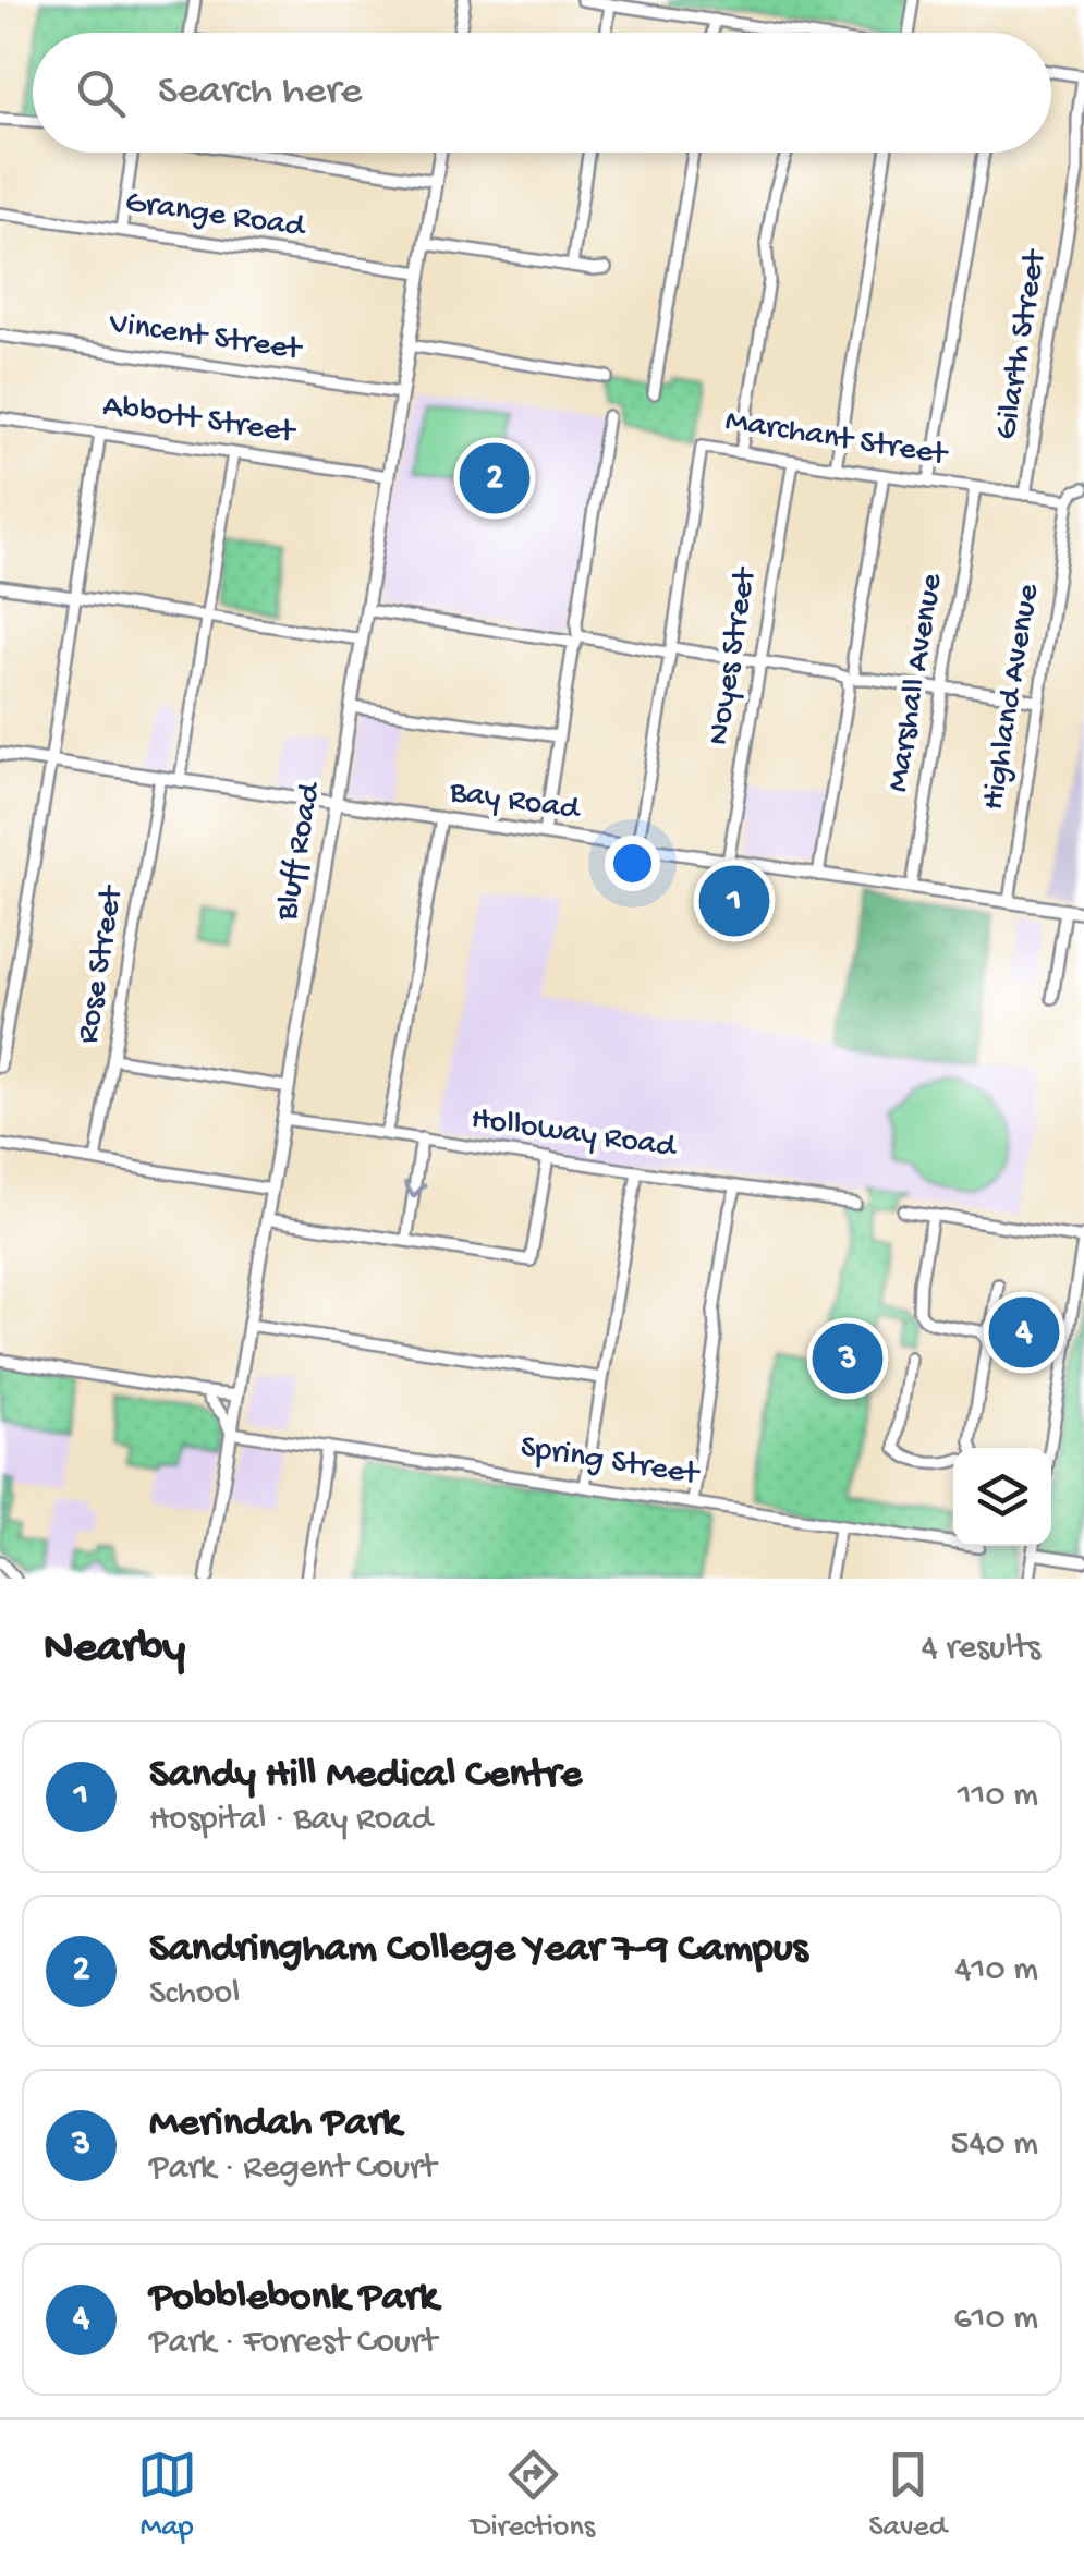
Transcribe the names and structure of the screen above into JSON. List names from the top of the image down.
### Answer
{
  "streets": {
    "main road": ["Bay Road", "Bluff Road"],
    "street": [
      "Grange Road",
      "Vincent Street",
      "Gilarth Street",
      "Abbott Street",
      "Marchant Street",
      "Noyes Street",
      "Marshall Avenue",
      "Highland Avenue",
      "Rose Street",
      "Holloway Road",
      "Spring Street"
    ]
  },
  "crossings": [
    ["Grange Road", "Bluff Road"],
    ["Vincent Street", "Bluff Road"],
    ["Gilarth Street", "Marchant Street"],
    ["Abbott Street", "Bluff Road"],
    ["Marchant Street", "Noyes Street"],
    ["Marchant Street", "Marshall Avenue"],
    ["Marchant Street", "Highland Avenue"],
    ["Noyes Street", "Bay Road"],
    ["Marshall Avenue", "Bay Road"],
    ["Highland Avenue", "Bay Road"],
    ["Bay Road", "Bluff Road"],
    ["Bay Road", "Rose Street"],
    ["Bluff Road", "Holloway Road"],
    ["Bluff Road", "Spring Street"]
  ],
  "page": {
    "search": "Search here",
    "pins": [
      "2",
      "1",
      "4",
      "3"
    ],
    "heading": ["Nearby", "4 results"],
    "list": [
      {
        "mark": "1",
        "name": "Sandy Hill Medical Centre",
        "note": "Hospital · Bay Road",
        "value": "110 m"
      },
      {
        "mark": "2",
        "name": "Sandringham College Year 7-9 Campus",
        "note": "School",
        "value": "410 m"
      },
      {
        "mark": "3",
        "name": "Merindah Park",
        "note": "Park · Regent Court",
        "value": "540 m"
      },
      {
        "mark": "4",
        "name": "Pobblebonk Park",
        "note": "Park · Forrest Court",
        "value": "610 m"
      }
    ],
    "nav": ["Map", "Directions", "Saved"]
  }
}
